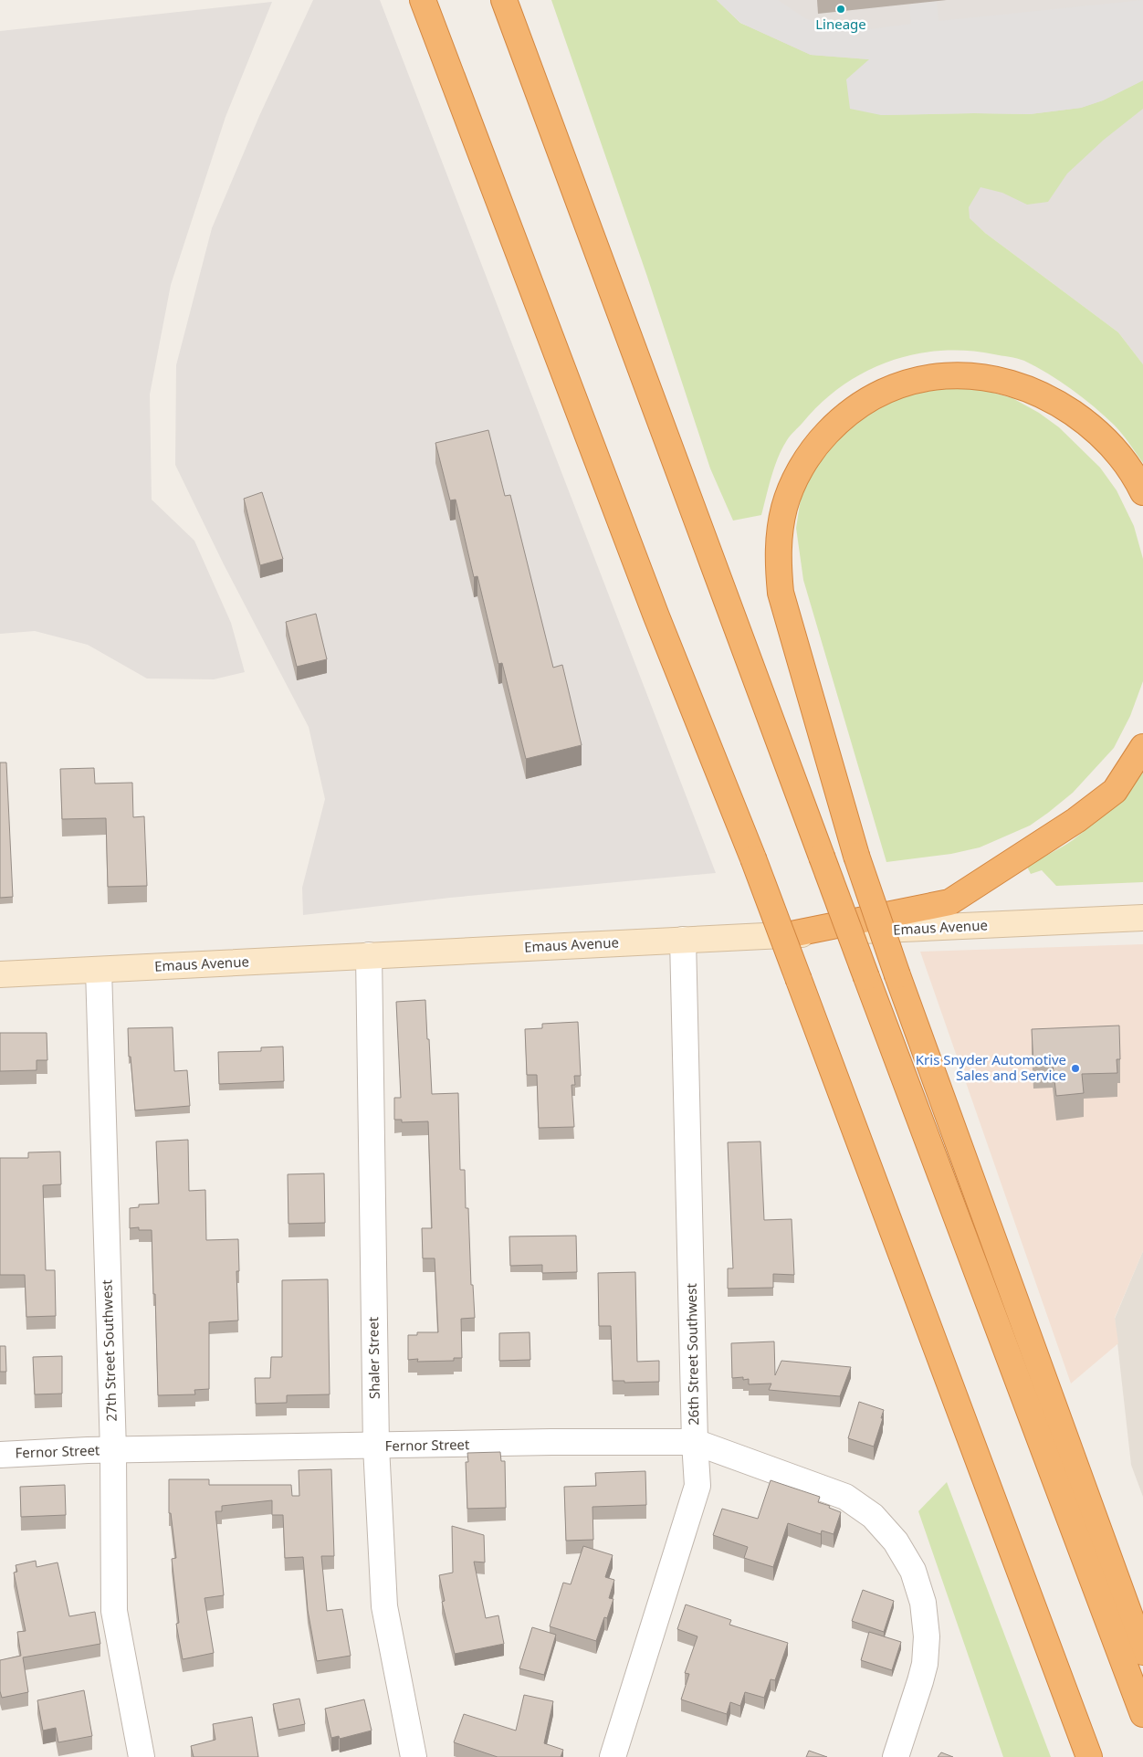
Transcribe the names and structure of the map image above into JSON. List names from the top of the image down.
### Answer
{
  "streets": {
    "main road": ["Emaus Avenue"],
    "street": [
      "27th Street Southwest",
      "26th Street Southwest",
      "Shaler Street",
      "Fernor Street"
    ]
  },
  "crossings": [
    ["Emaus Avenue", "27th Street Southwest"],
    ["Emaus Avenue", "26th Street Southwest"],
    ["Emaus Avenue", "Shaler Street"],
    ["27th Street Southwest", "Fernor Street"],
    ["26th Street Southwest", "Fernor Street"],
    ["Shaler Street", "Fernor Street"]
  ],
  "places": ["Lineage", "Kris Snyder Automotive Sales and Service"]
}
